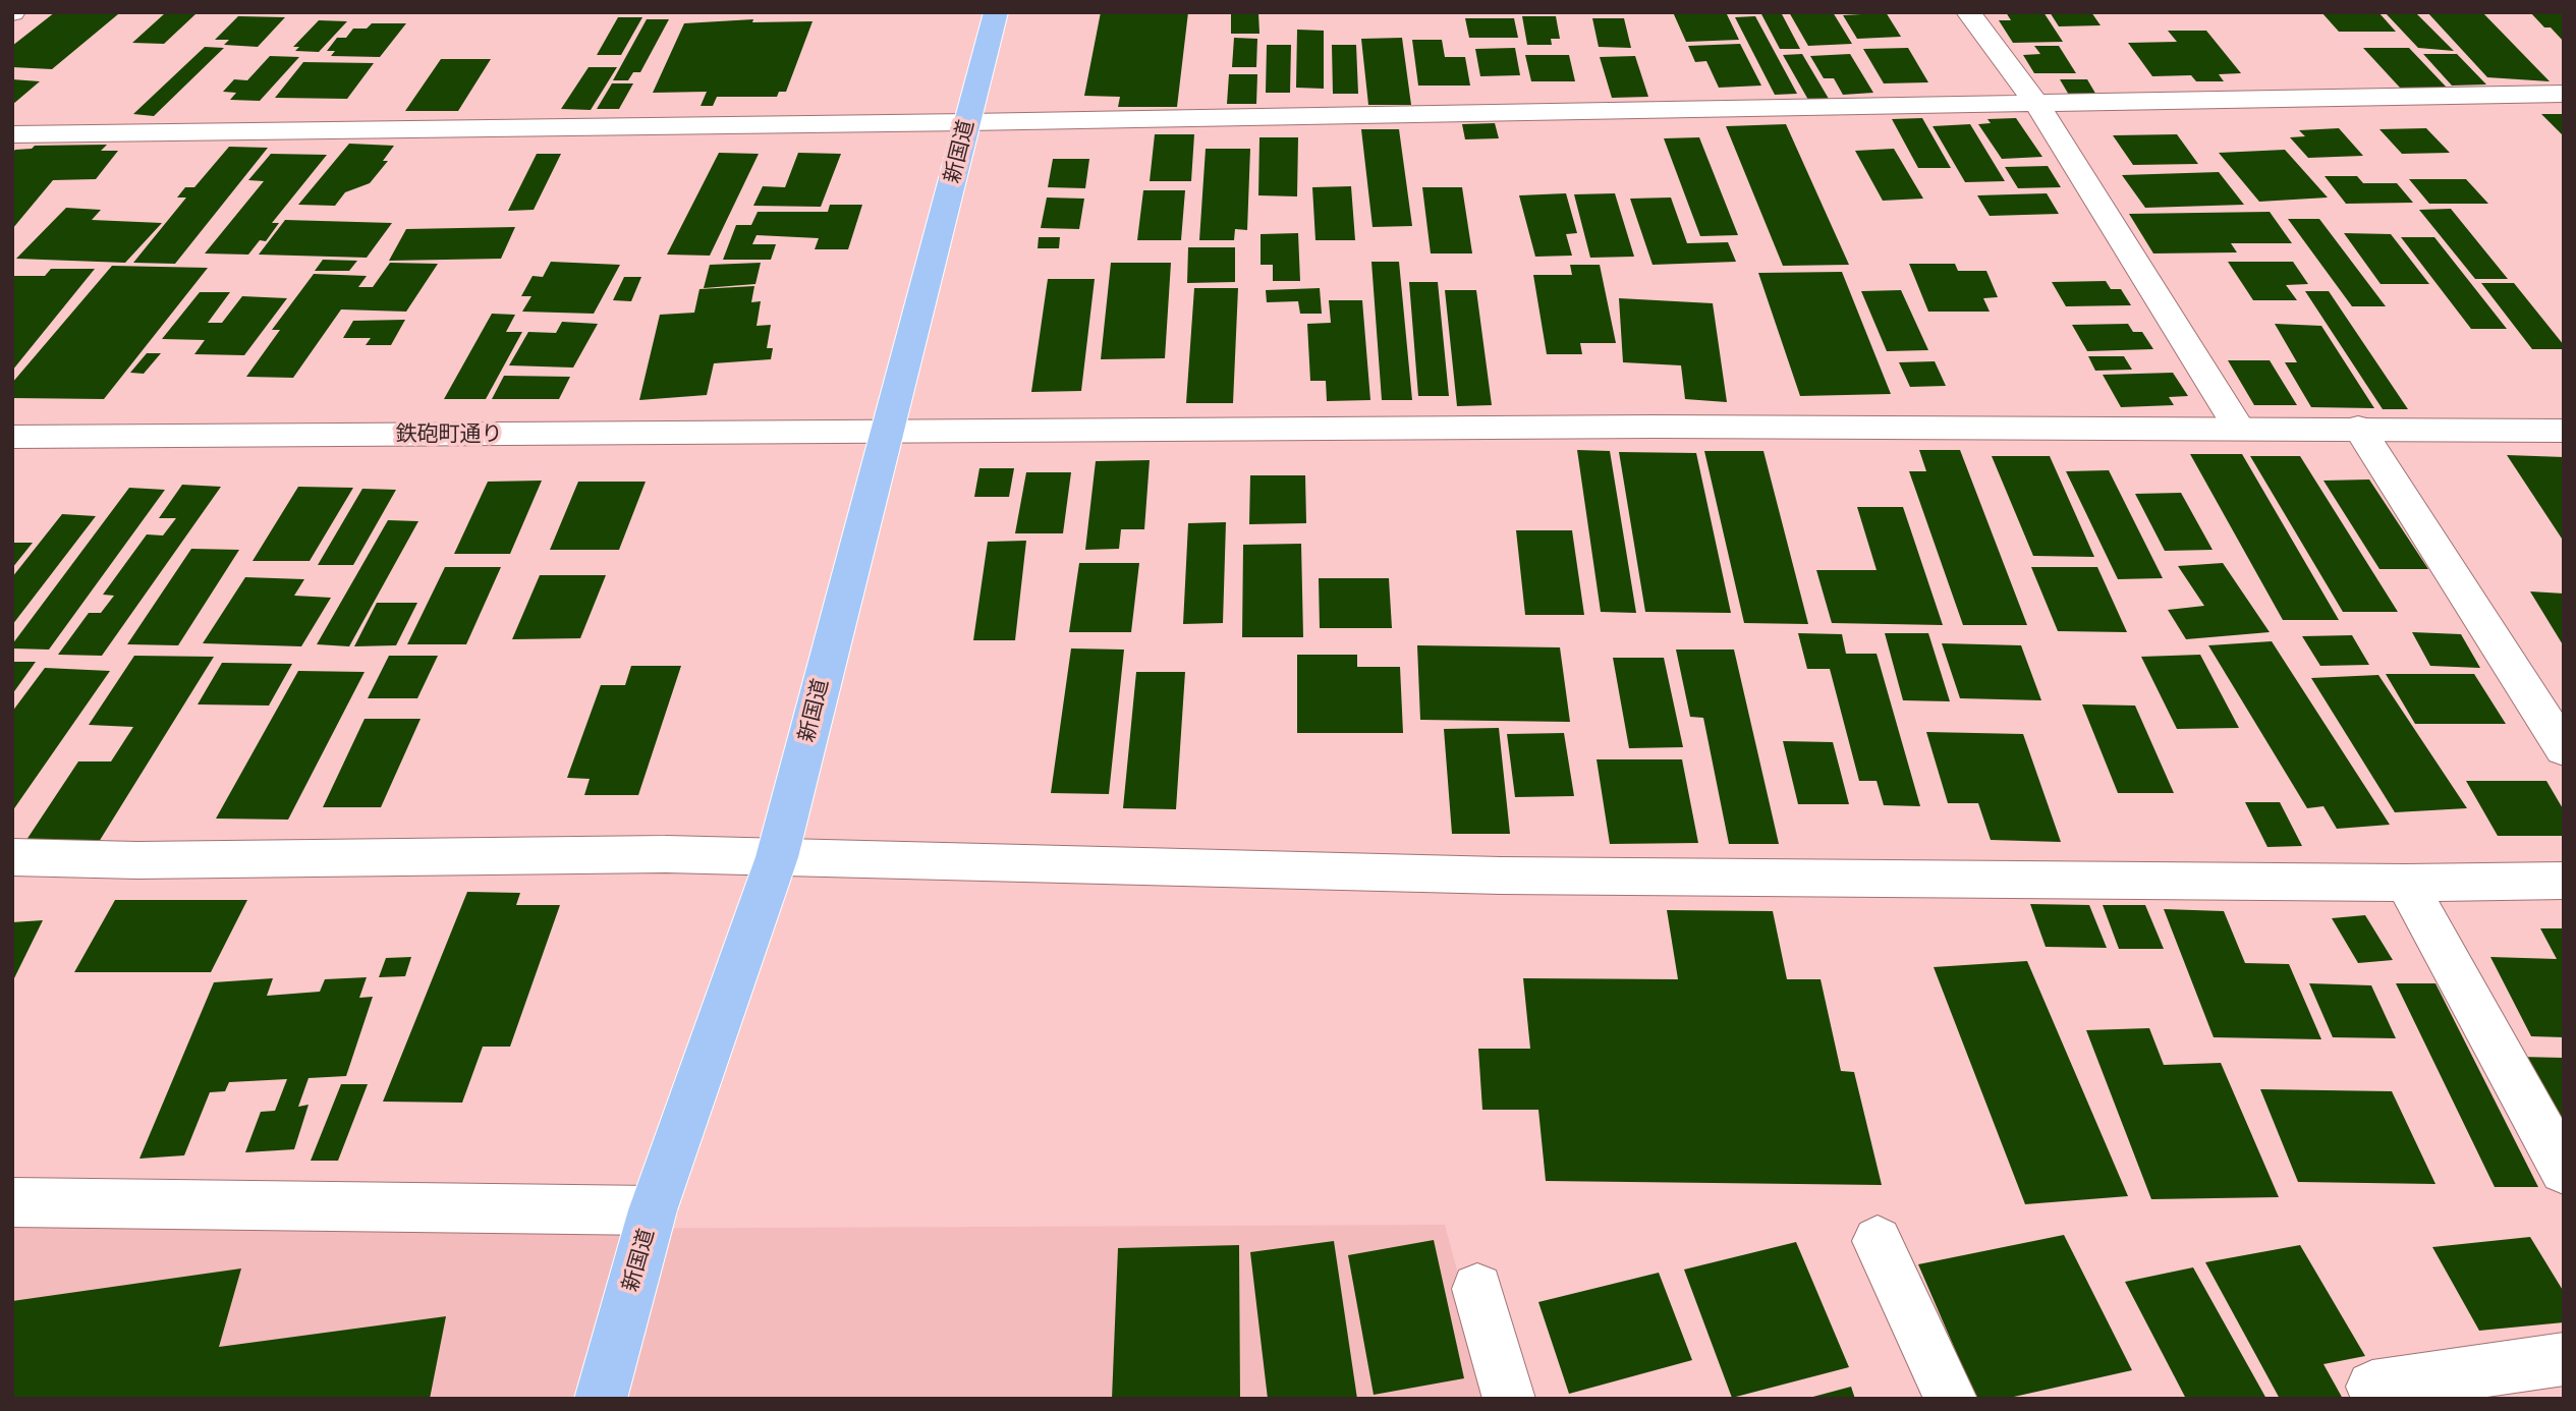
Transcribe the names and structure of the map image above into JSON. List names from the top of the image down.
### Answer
{
  "streets": {
    "main road": ["新国道"],
    "street": ["鉄砲町通り"]
  },
  "crossings": [
    ["新国道", "鉄砲町通り"]
  ]
}
